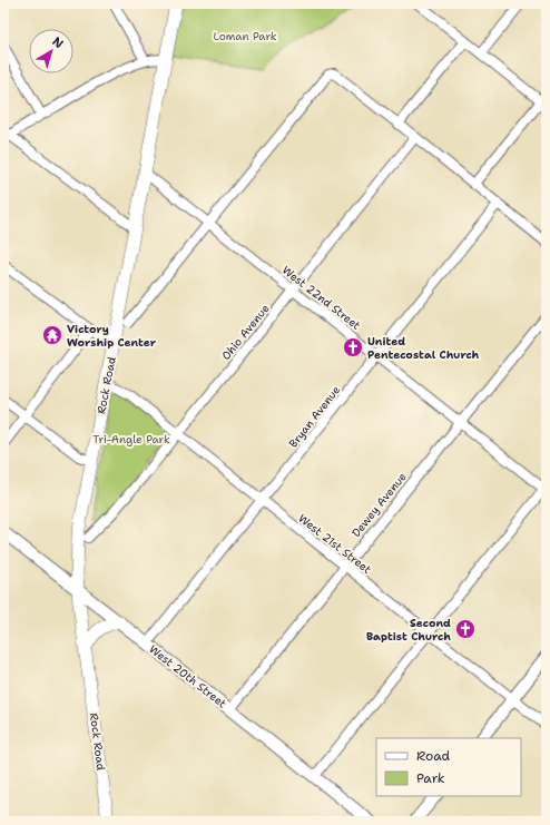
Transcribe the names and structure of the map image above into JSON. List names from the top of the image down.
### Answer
{
  "streets": {
    "main road": ["Rock Road"],
    "street": [
      "West 22nd Street",
      "Ohio Avenue",
      "Bryan Avenue",
      "Dewey Avenue",
      "West 21st Street",
      "West 20th Street"
    ]
  },
  "crossings": [
    ["West 22nd Street", "Ohio Avenue"],
    ["West 22nd Street", "Rock Road"],
    ["West 22nd Street", "Bryan Avenue"],
    ["West 22nd Street", "Dewey Avenue"],
    ["Ohio Avenue", "West 21st Street"],
    ["Rock Road", "West 21st Street"],
    ["Rock Road", "West 20th Street"],
    ["Bryan Avenue", "West 21st Street"],
    ["Bryan Avenue", "West 20th Street"],
    ["Dewey Avenue", "West 21st Street"],
    ["Dewey Avenue", "West 20th Street"]
  ],
  "parks": ["Loman Park", "Tri-Angle Park"],
  "places": {
    "temple": ["Victory Worship Center"],
    "church": ["United Pentecostal Church", "Second Baptist Church"]
  },
  "legend": ["Road", "Park"],
  "north": "top right"
}
